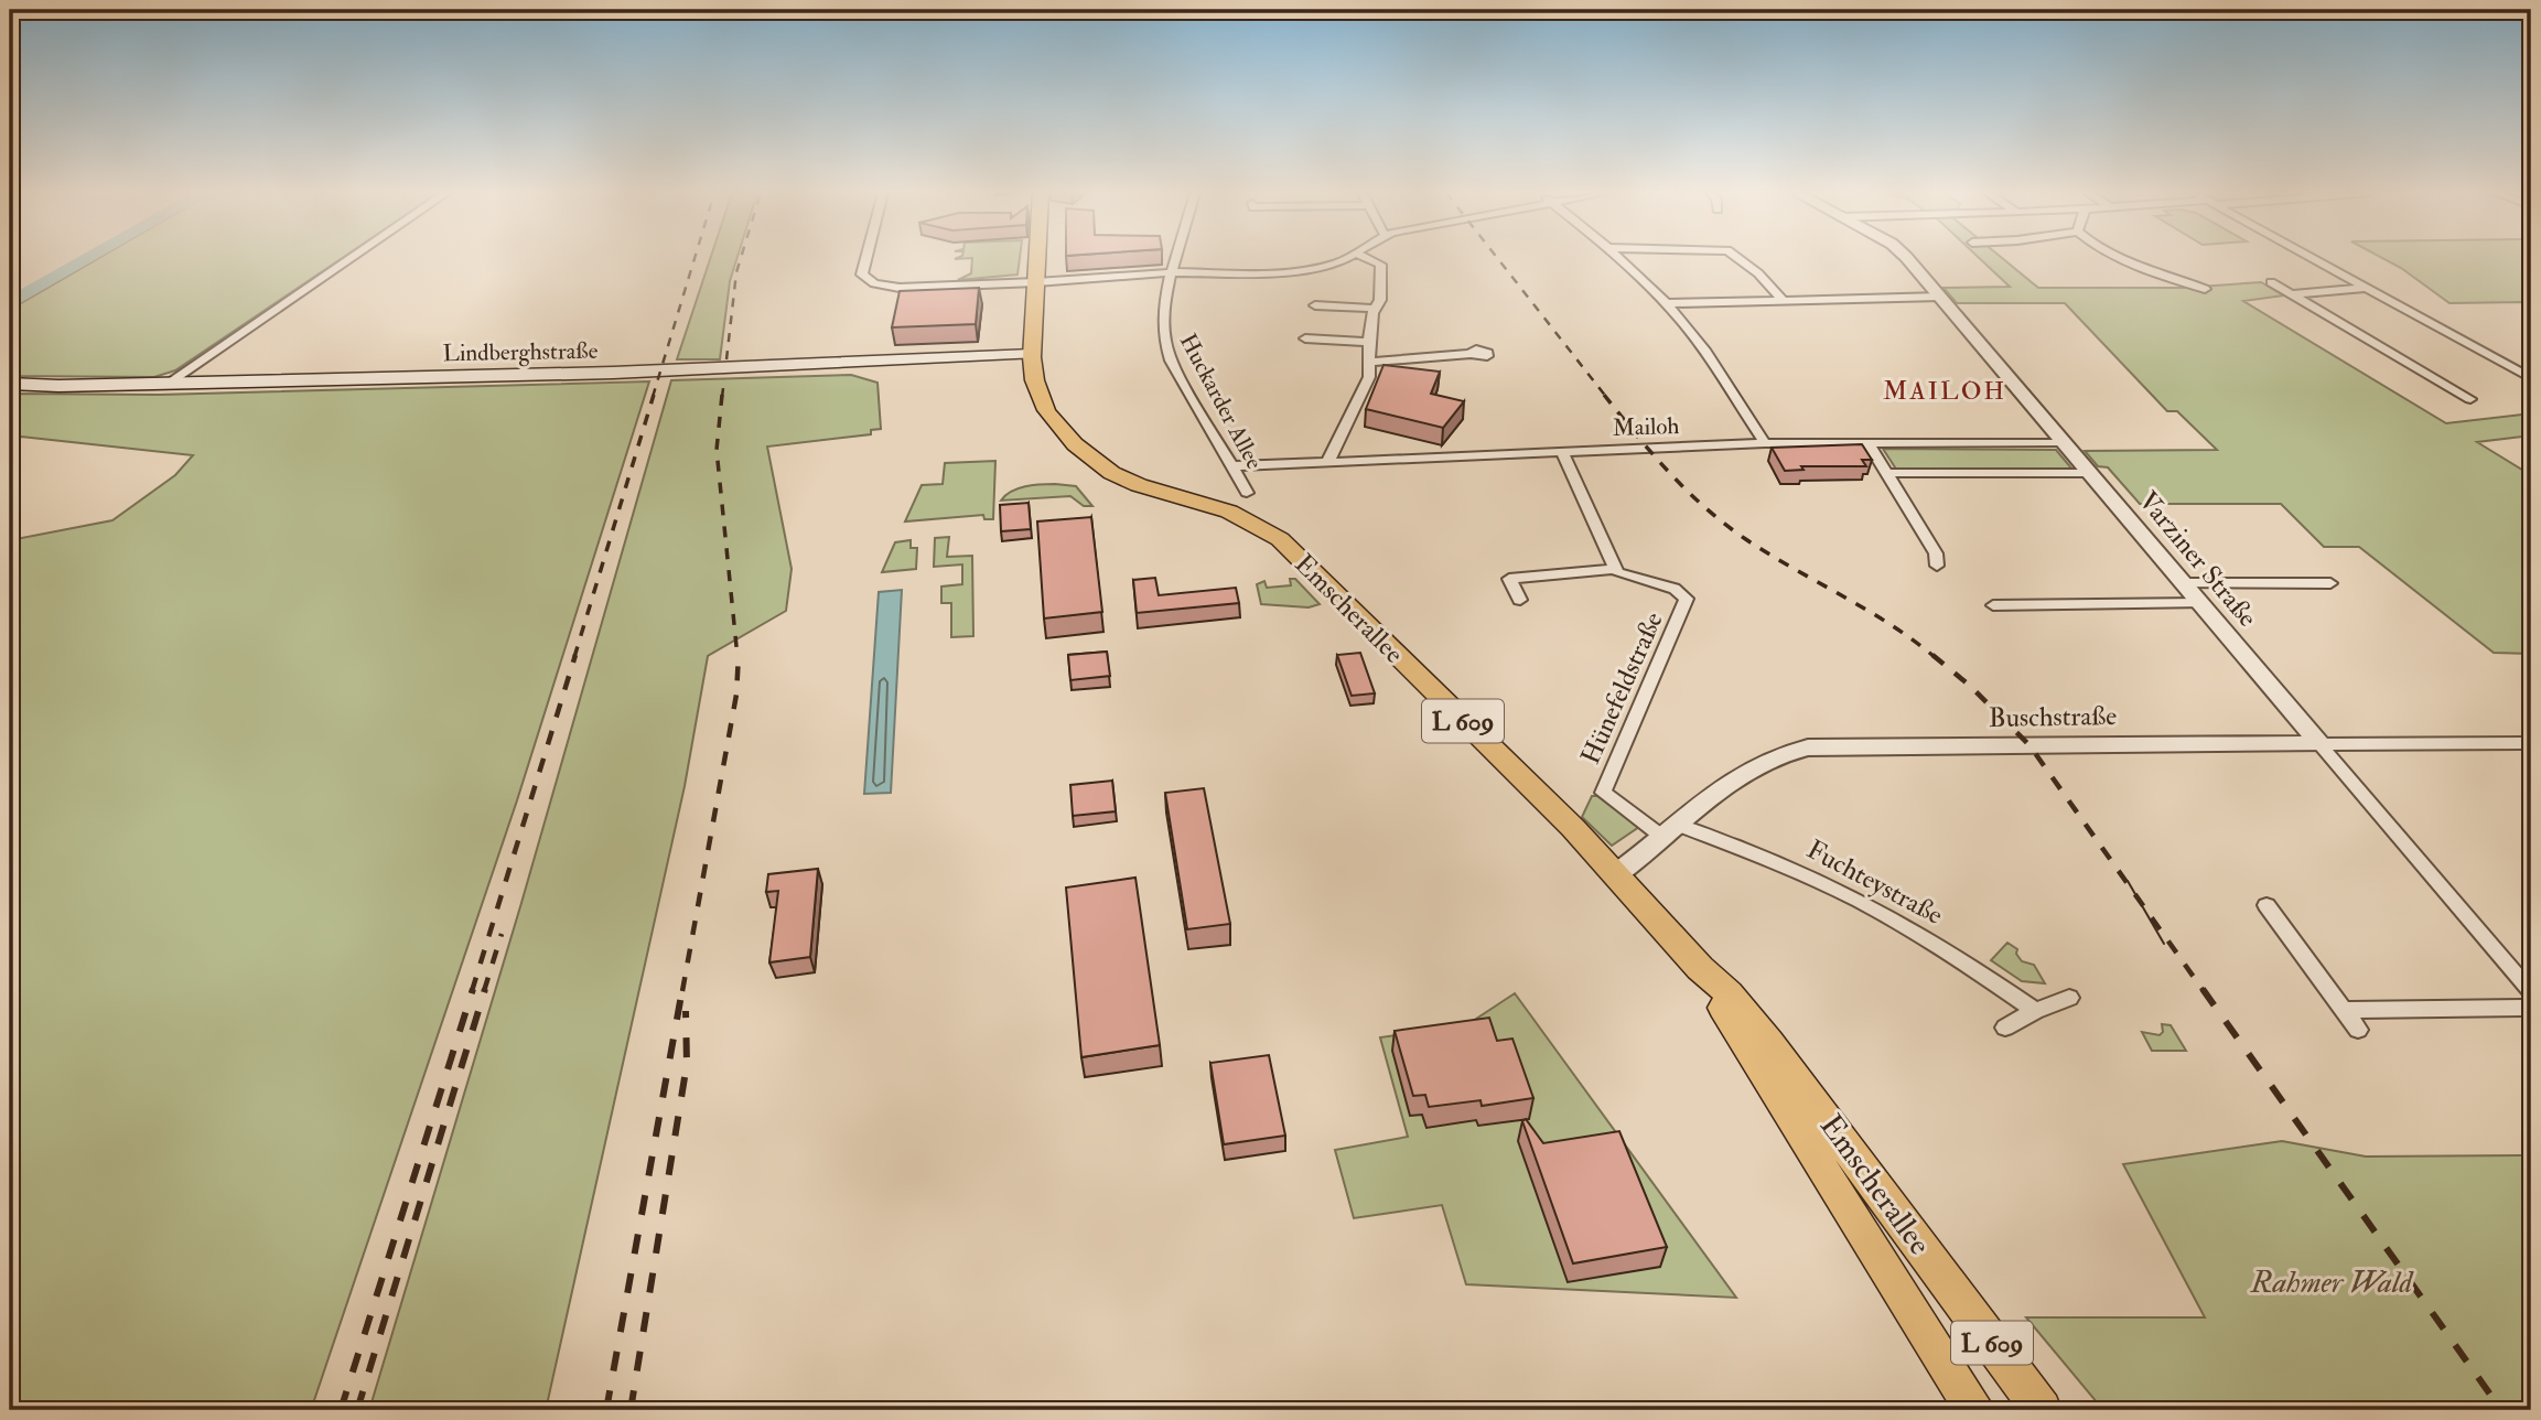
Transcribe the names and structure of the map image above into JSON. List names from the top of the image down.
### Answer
{
  "streets": {
    "main road": ["Lindberghstraße", "Emscherallee", "L 609"],
    "street": [
      "Huckarder Allee",
      "Mailoh",
      "Varziner Straße",
      "Hünefeldstraße",
      "Buschstraße",
      "Fuchteystraße"
    ]
  },
  "crossings": [
    ["Lindberghstraße", "Emscherallee"],
    ["Huckarder Allee", "Mailoh"],
    ["Mailoh", "Varziner Straße"],
    ["Varziner Straße", "Buschstraße"],
    ["Emscherallee", "Buschstraße"],
    ["Emscherallee", "L 609"],
    ["Hünefeldstraße", "Buschstraße"],
    ["Hünefeldstraße", "Fuchteystraße"],
    ["Buschstraße", "Fuchteystraße"]
  ],
  "districts": ["MAILOH"],
  "parks": ["Rahmer Wald"]
}
